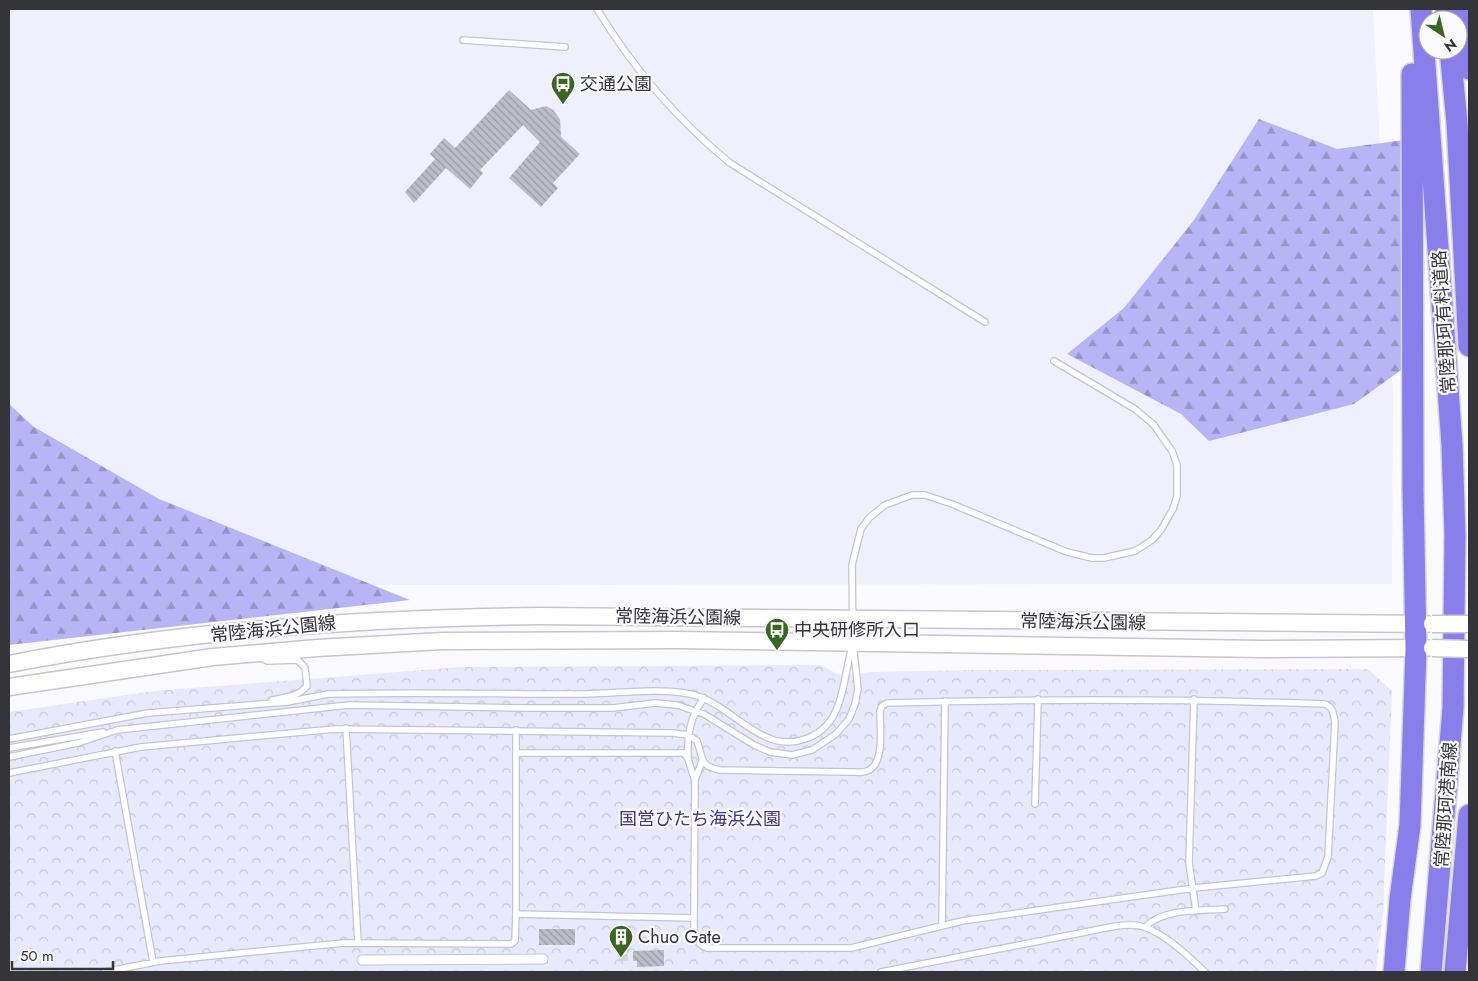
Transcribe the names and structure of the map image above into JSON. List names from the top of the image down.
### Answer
{
  "streets": {
    "highway": ["常陸那珂有料道路", "常陸那珂港南線"],
    "main road": ["常陸海浜公園線"]
  },
  "crossings": [
    ["常陸那珂有料道路", "常陸海浜公園線"],
    ["常陸那珂有料道路", "常陸那珂港南線"],
    ["常陸海浜公園線", "常陸那珂港南線"]
  ],
  "parks": ["国営ひたち海浜公園"],
  "places": {
    "bus stop": ["交通公園", "中央研修所入口"],
    "building": ["Chuo Gate"]
  },
  "scale_bar": "50 m",
  "north": "bottom right"
}
